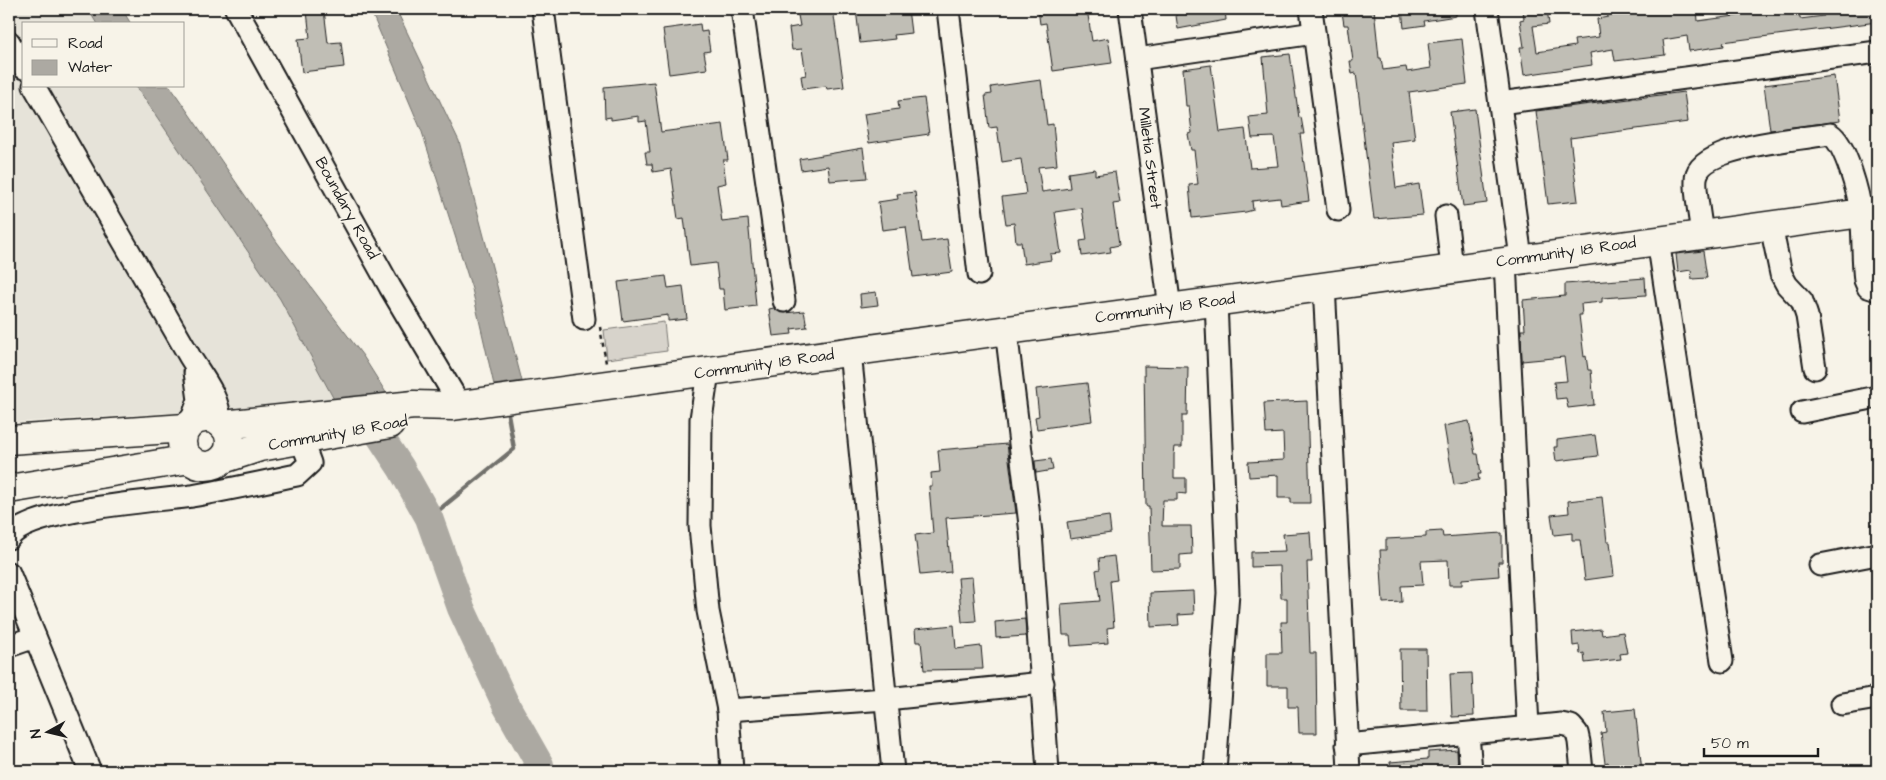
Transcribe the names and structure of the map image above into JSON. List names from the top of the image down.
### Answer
{
  "streets": {
    "main road": ["Community 18 Road"],
    "street": ["Milletia Street", "Boundary Road"]
  },
  "crossings": [
    ["Milletia Street", "Community 18 Road"],
    ["Boundary Road", "Community 18 Road"]
  ],
  "legend": ["Road", "Water"],
  "scale_bar": "50 m",
  "north": "left"
}
